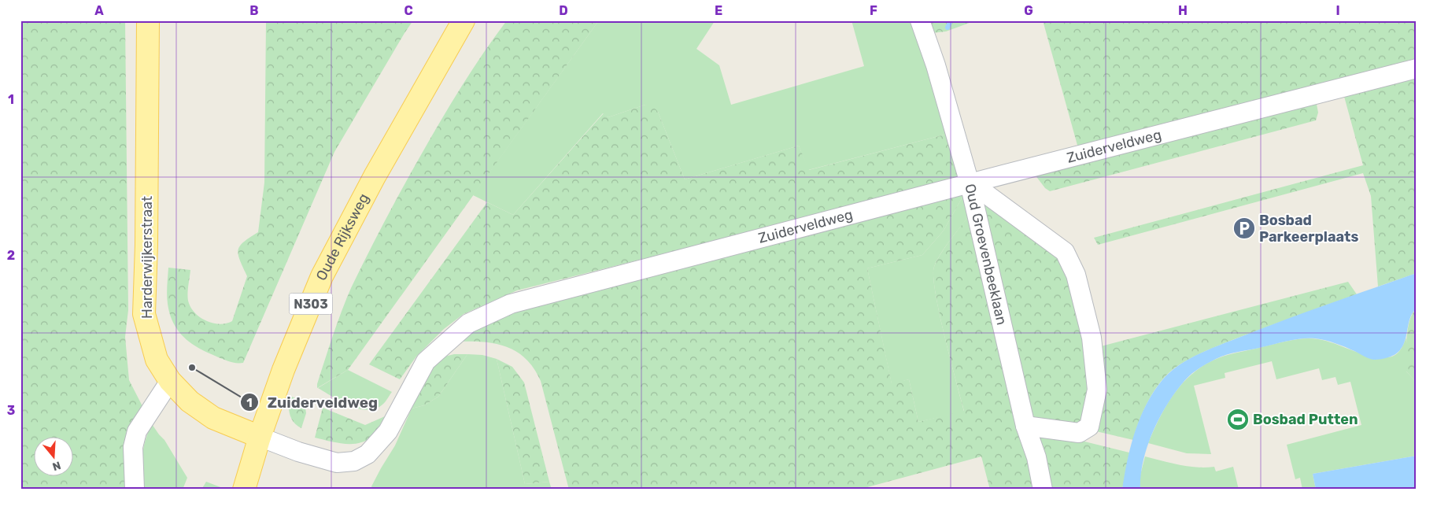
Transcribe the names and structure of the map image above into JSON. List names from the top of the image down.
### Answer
{
  "streets": {
    "main road": ["Oude Rijksweg", "Harderwijkerstraat", "N303"],
    "street": ["Zuiderveldweg", "Oud Groevenbeeklaan"]
  },
  "crossings": [
    ["Zuiderveldweg", "Oude Rijksweg"],
    ["Zuiderveldweg", "Oud Groevenbeeklaan"],
    ["Zuiderveldweg", "Harderwijkerstraat"],
    ["Oude Rijksweg", "Harderwijkerstraat"]
  ],
  "places": {
    "parking": ["Bosbad Parkeerplaats"],
    "other": ["Zuiderveldweg"],
    "sports": ["Bosbad Putten"]
  },
  "north": "bottom",
  "grid": {
    "columns": [
      "A",
      "B",
      "C",
      "D",
      "E",
      "F",
      "G",
      "H",
      "I"
    ],
    "rows": ["1", "2", "3"]
  }
}
